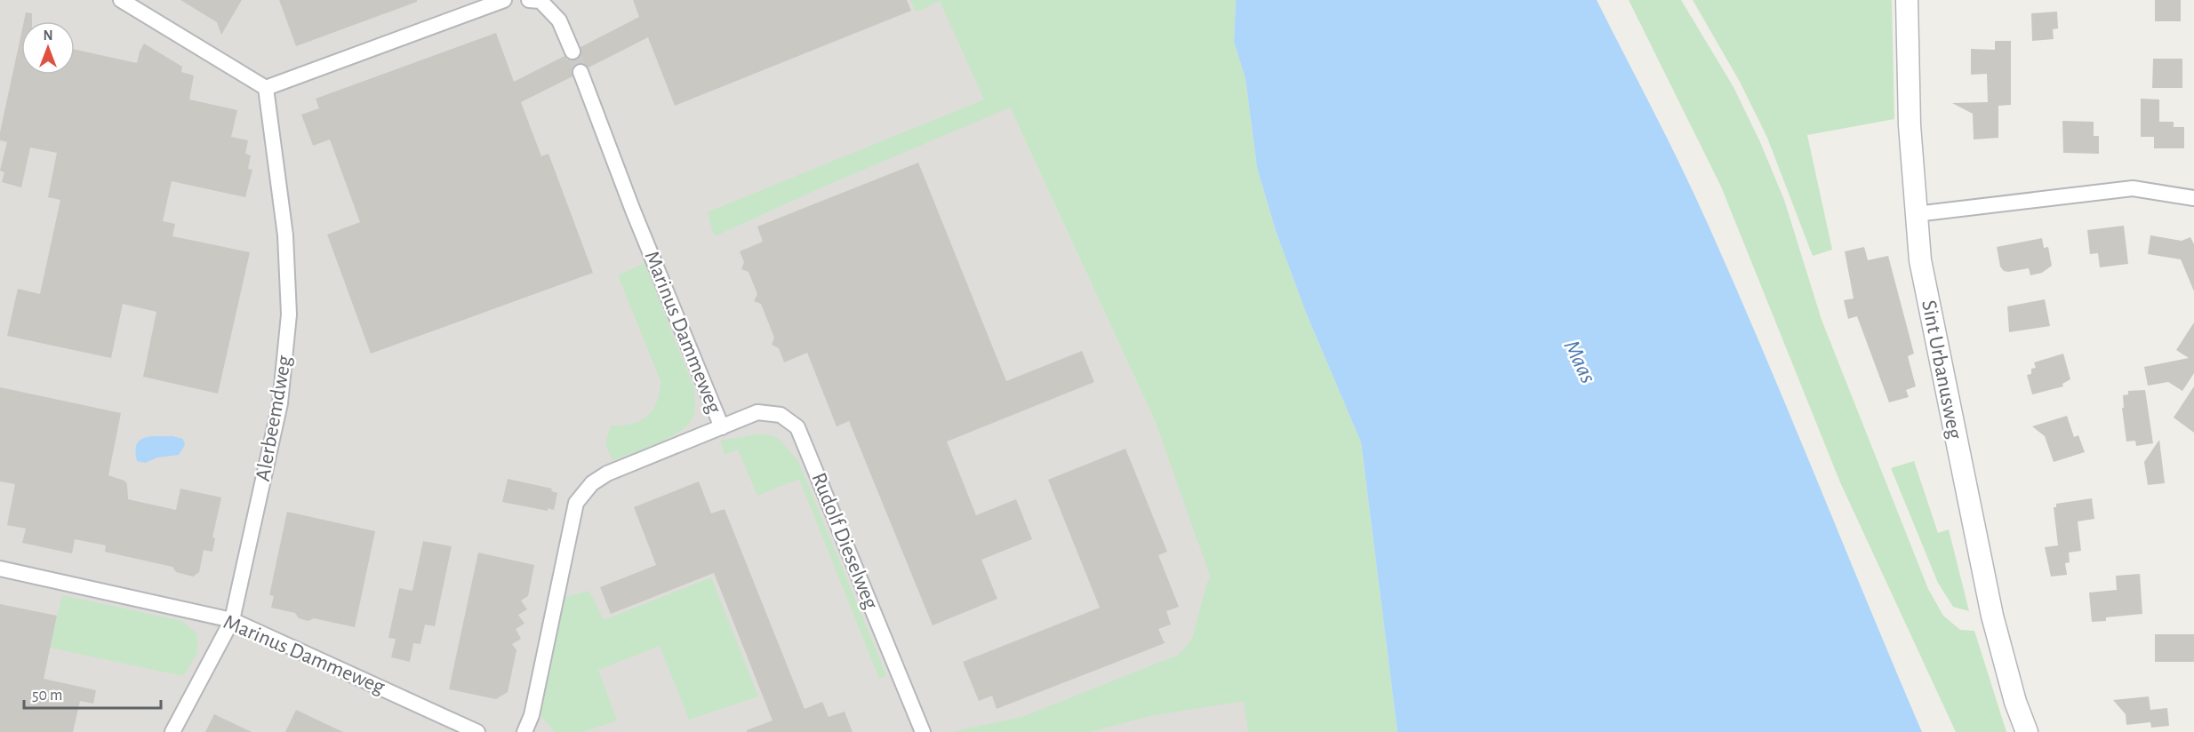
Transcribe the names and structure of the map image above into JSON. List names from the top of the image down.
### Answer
{
  "streets": {
    "street": [
      "Marinus Dammeweg",
      "Sint Urbanusweg",
      "Alerbeemdweg",
      "Rudolf Dieselweg"
    ]
  },
  "crossings": [
    ["Marinus Dammeweg", "Alerbeemdweg"],
    ["Marinus Dammeweg", "Rudolf Dieselweg"]
  ],
  "water": ["Maas"],
  "scale_bar": "50 m",
  "north": "top"
}
